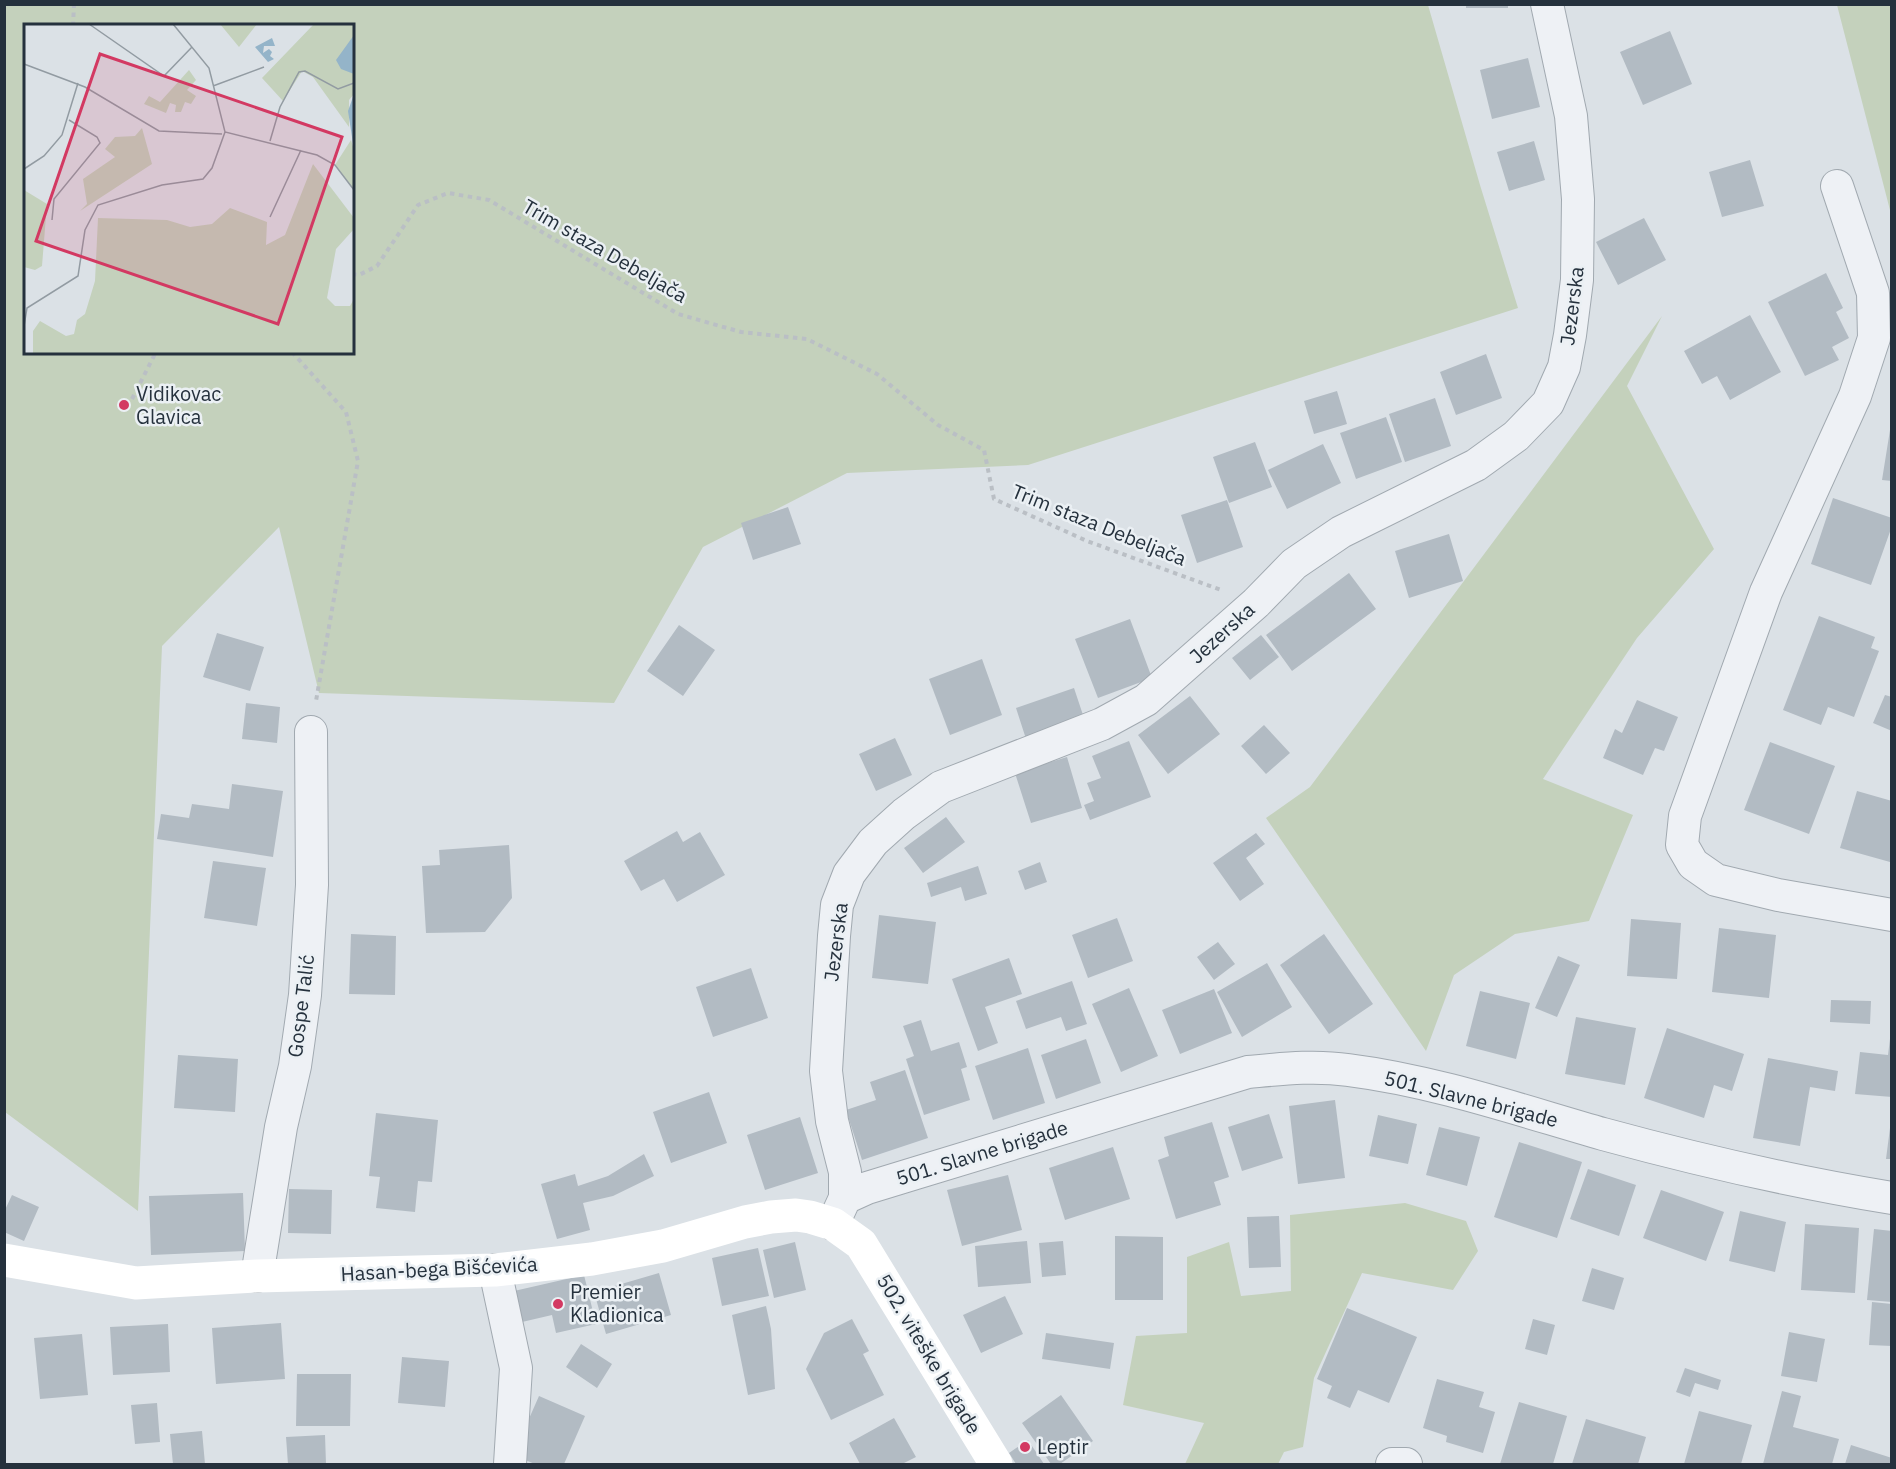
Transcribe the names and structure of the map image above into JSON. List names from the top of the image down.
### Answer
{
  "streets": {
    "street": [
      "Jezerska",
      "Gospe Talić",
      "501. Slavne brigade",
      "Hasan-bega Bišćevića",
      "502. viteške brigade"
    ],
    "path": ["Trim staza Debeljača"]
  },
  "crossings": [
    ["Trim staza Debeljača", "Jezerska"],
    ["Jezerska", "501. Slavne brigade"],
    ["Jezerska", "Hasan-bega Bišćevića"],
    ["Gospe Talić", "Hasan-bega Bišćevića"],
    ["501. Slavne brigade", "Hasan-bega Bišćevića"],
    ["Hasan-bega Bišćevića", "502. viteške brigade"]
  ],
  "places": ["Vidikovac Glavica", "Premier Kladionica", "Leptir"]
}
